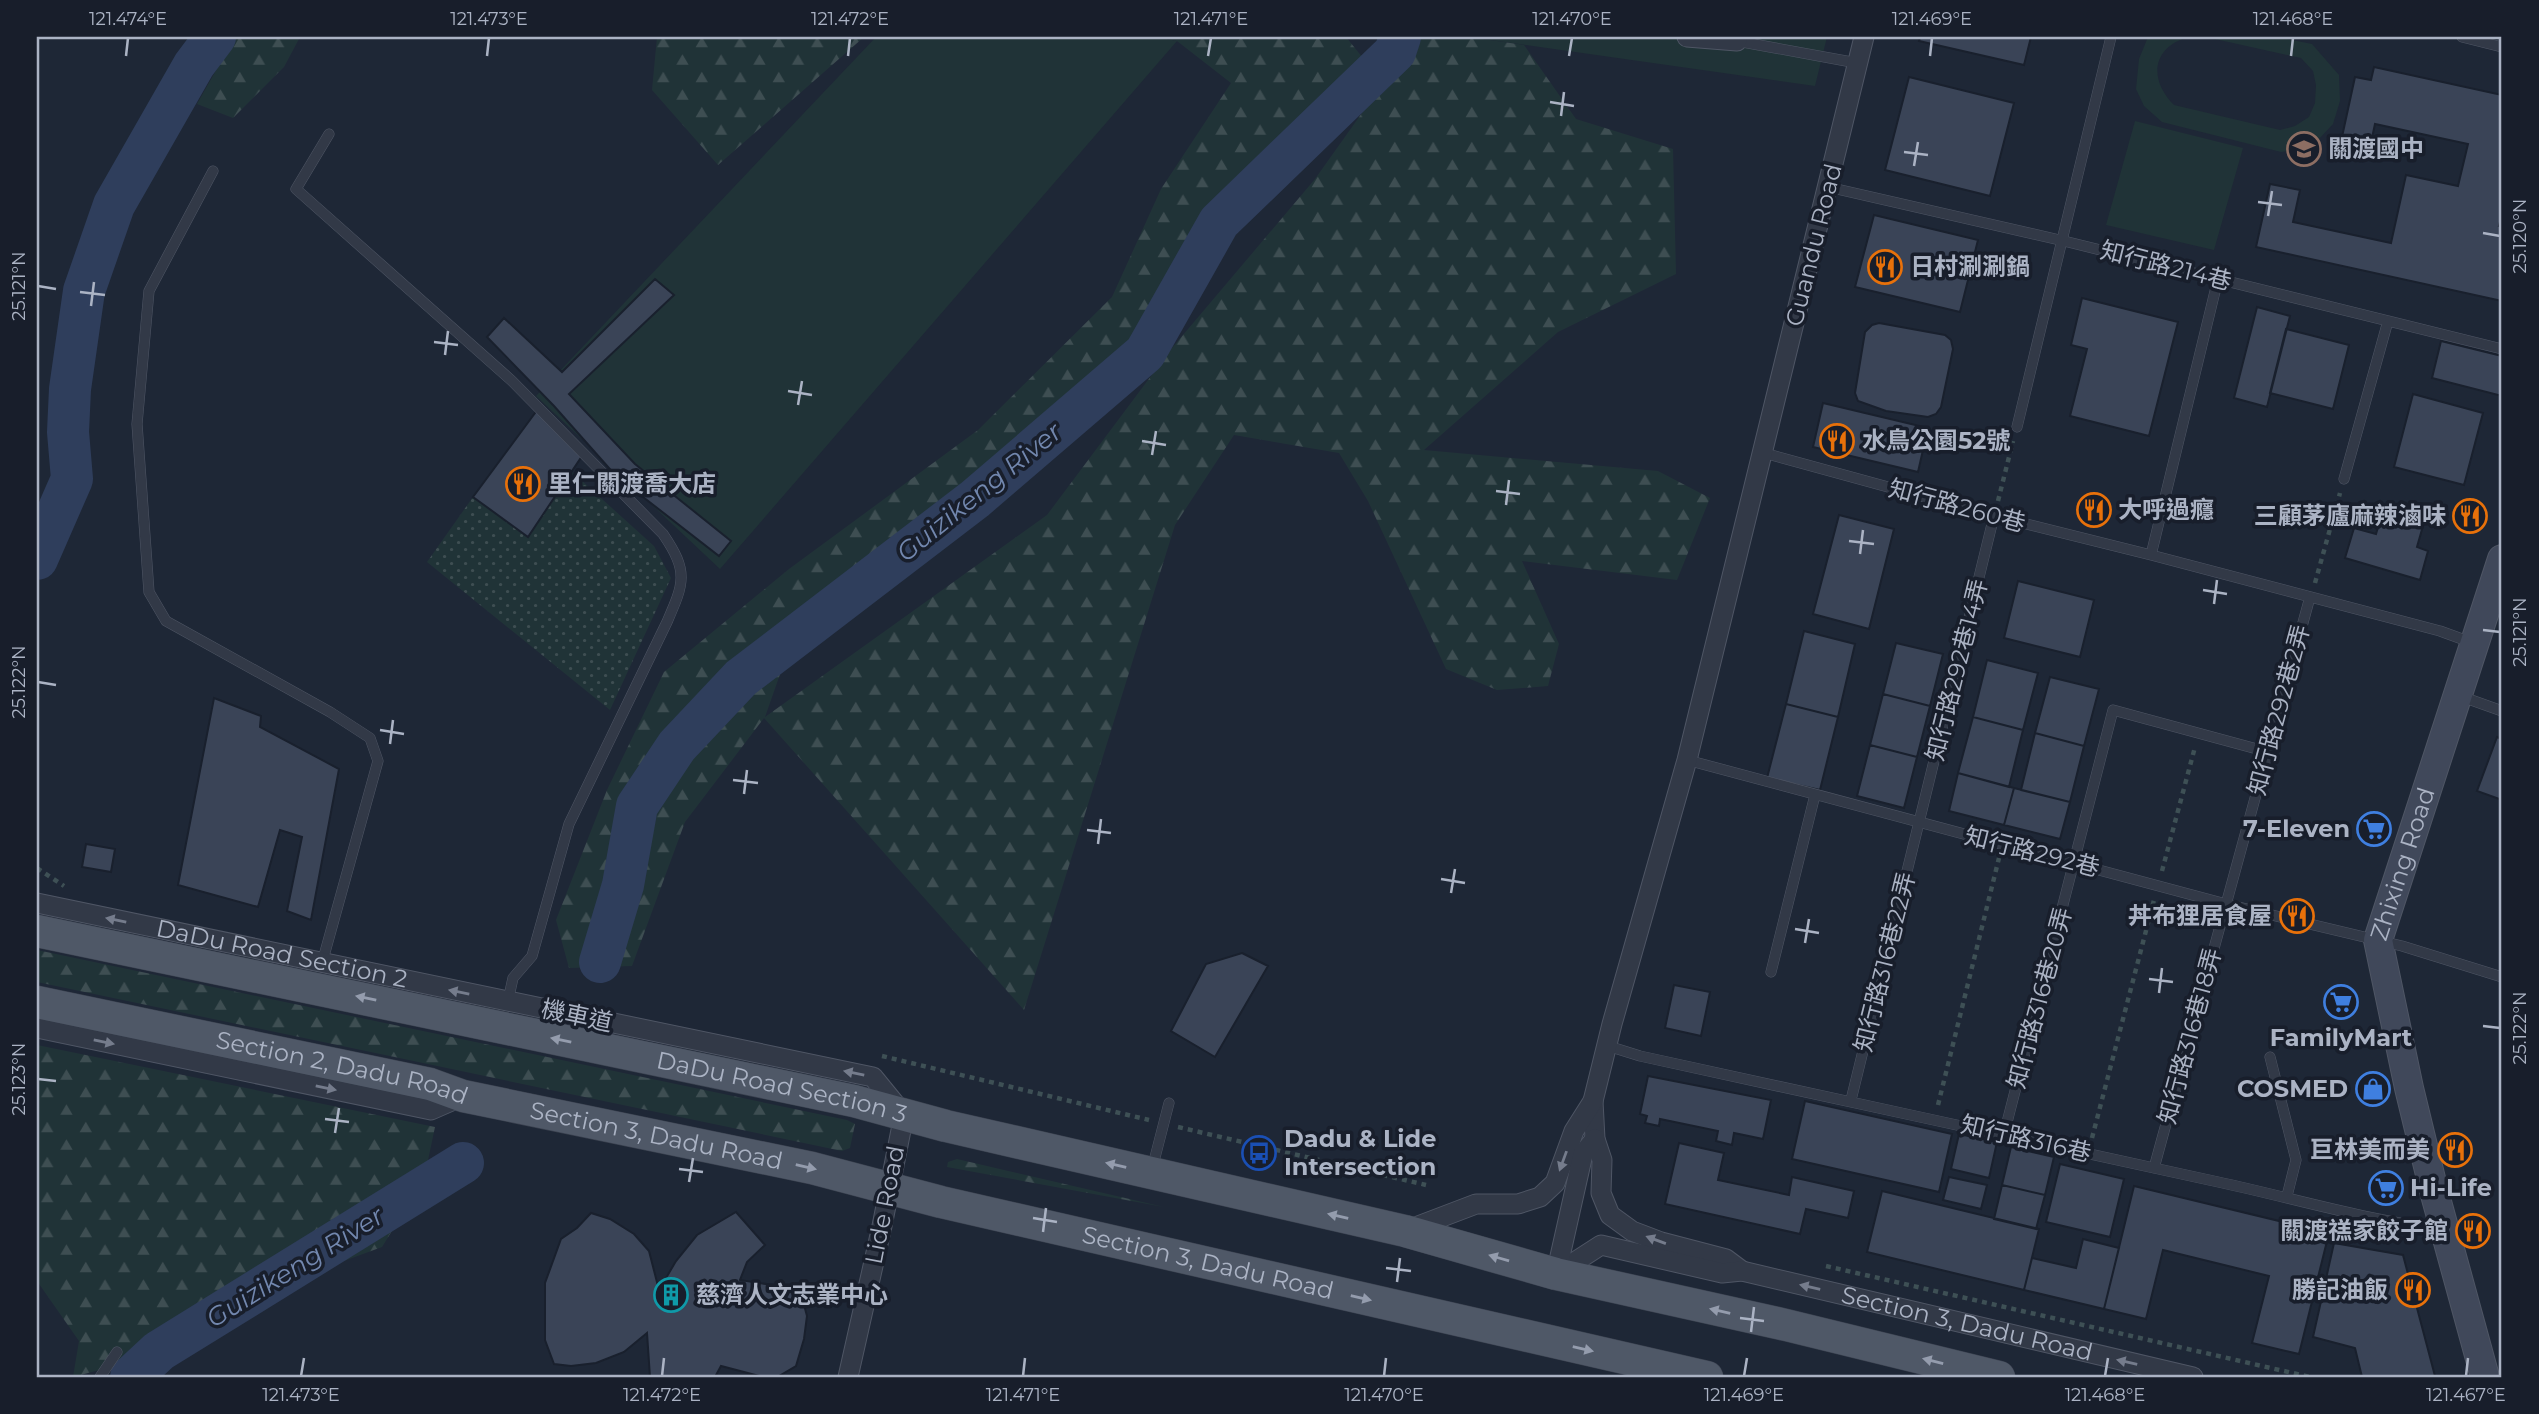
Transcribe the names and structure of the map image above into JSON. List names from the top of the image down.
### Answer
{
  "streets": {
    "main road": [
      "DaDu Road Section 2",
      "Section 2, Dadu Road",
      "DaDu Road Section 3",
      "Section 3, Dadu Road"
    ],
    "street": ["Guandu Road", "Zhixing Road", "Lide Road"],
    "lane": [
      "知行路214巷",
      "知行路260巷",
      "知行路292巷14弄",
      "知行路292巷2弄",
      "知行路292巷",
      "知行路316巷22弄",
      "知行路316巷20弄",
      "知行路316巷18弄",
      "知行路316巷"
    ]
  },
  "crossings": [
    ["Guandu Road", "知行路214巷"],
    ["Guandu Road", "知行路260巷"],
    ["Guandu Road", "知行路292巷"],
    ["Guandu Road", "知行路316巷"],
    ["知行路260巷", "知行路292巷14弄"],
    ["知行路260巷", "知行路292巷2弄"],
    ["知行路260巷", "Zhixing Road"],
    ["知行路292巷14弄", "知行路292巷"],
    ["知行路292巷14弄", "知行路316巷22弄"],
    ["知行路292巷2弄", "知行路292巷"],
    ["知行路292巷2弄", "知行路316巷18弄"],
    ["知行路292巷", "Zhixing Road"],
    ["知行路292巷", "知行路316巷22弄"],
    ["知行路292巷", "知行路316巷20弄"],
    ["知行路292巷", "知行路316巷18弄"],
    ["Zhixing Road", "知行路316巷"],
    ["DaDu Road Section 2", "DaDu Road Section 3"],
    ["知行路316巷22弄", "知行路316巷"],
    ["知行路316巷20弄", "知行路316巷"],
    ["知行路316巷18弄", "知行路316巷"],
    ["Section 2, Dadu Road", "Section 3, Dadu Road"],
    ["DaDu Road Section 3", "Section 3, Dadu Road"],
    ["DaDu Road Section 3", "Lide Road"],
    ["Section 3, Dadu Road", "Lide Road"]
  ],
  "water": ["Guizikeng River"],
  "places": {
    "school or university": ["關渡國中"],
    "restaurant": [
      "日村涮涮鍋",
      "水鳥公園52號",
      "里仁關渡喬大店",
      "大呼過癮",
      "三顧茅廬麻辣滷味",
      "丼布狸居食屋",
      "巨林美而美",
      "關渡禚家餃子館",
      "勝記油飯"
    ],
    "supermarket": ["7-Eleven", "FamilyMart", "Hi-Life"],
    "shop": ["COSMED"],
    "bus stop": ["Dadu & Lide Intersection"],
    "building": ["慈濟人文志業中心"]
  },
  "coordinates": [
    "121.474°E",
    "121.473°E",
    "121.472°E",
    "121.471°E",
    "121.470°E",
    "121.469°E",
    "121.468°E",
    "25.120°N",
    "25.121°N",
    "25.122°N",
    "25.123°N",
    "121.467°E"
  ]
}
